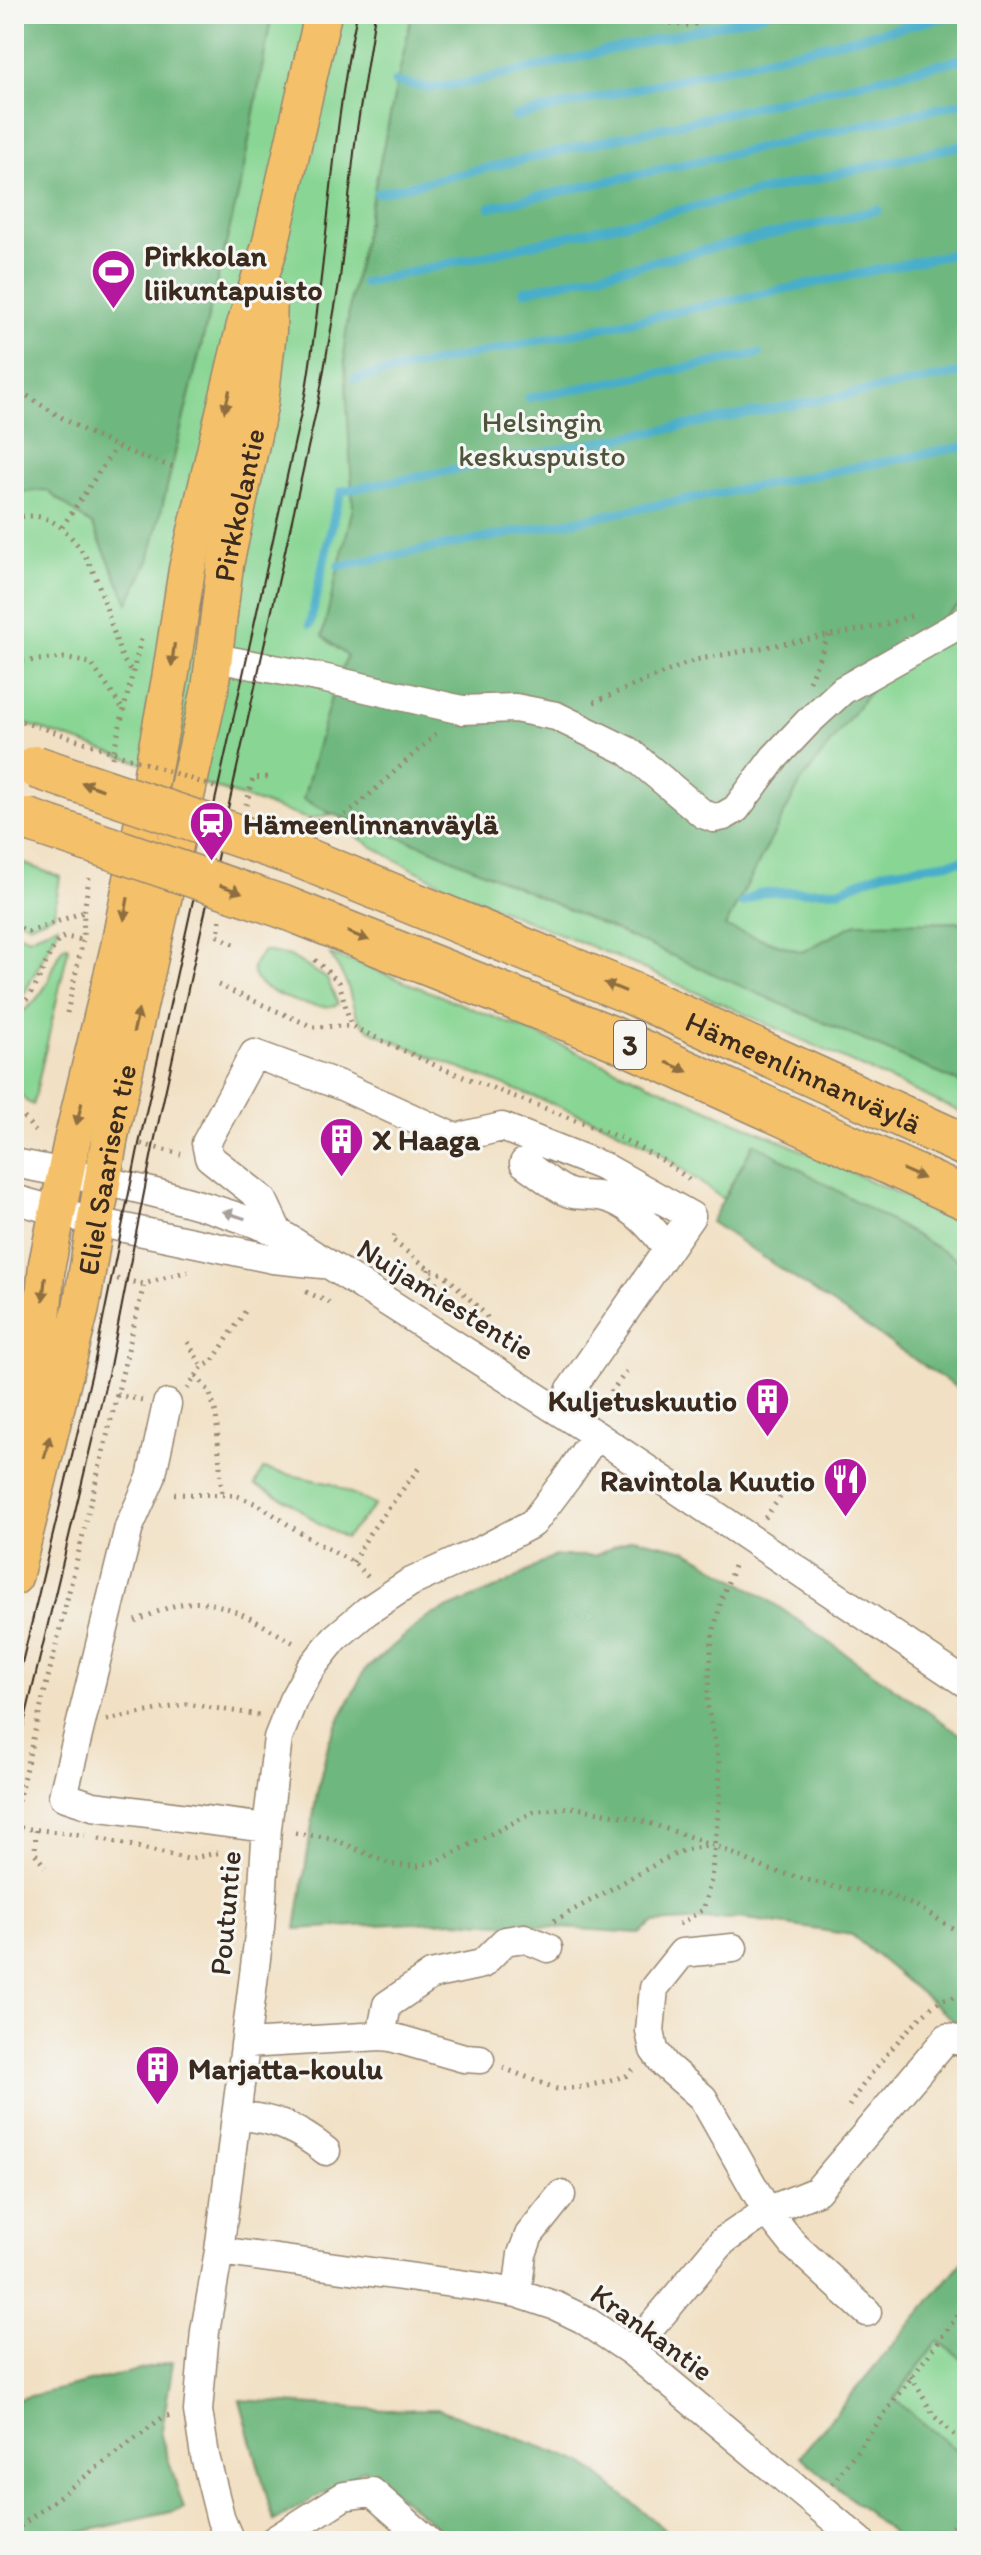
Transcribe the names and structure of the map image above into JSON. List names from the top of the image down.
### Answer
{
  "streets": {
    "highway": ["3", "Hämeenlinnanväylä"],
    "main road": ["Pirkkolantie", "Eliel Saarisen tie"],
    "street": ["Nuijamiestentie", "Poutuntie", "Krankantie"]
  },
  "crossings": [
    ["Pirkkolantie", "Eliel Saarisen tie"],
    ["Eliel Saarisen tie", "Nuijamiestentie"],
    ["Nuijamiestentie", "Poutuntie"],
    ["Poutuntie", "Krankantie"]
  ],
  "parks": ["Helsingin keskuspuisto"],
  "places": {
    "sports": ["Pirkkolan liikuntapuisto"],
    "station": ["Hämeenlinnanväylä"],
    "building": ["X Haaga", "Kuljetuskuutio", "Marjatta-koulu"],
    "restaurant": ["Ravintola Kuutio"]
  }
}
